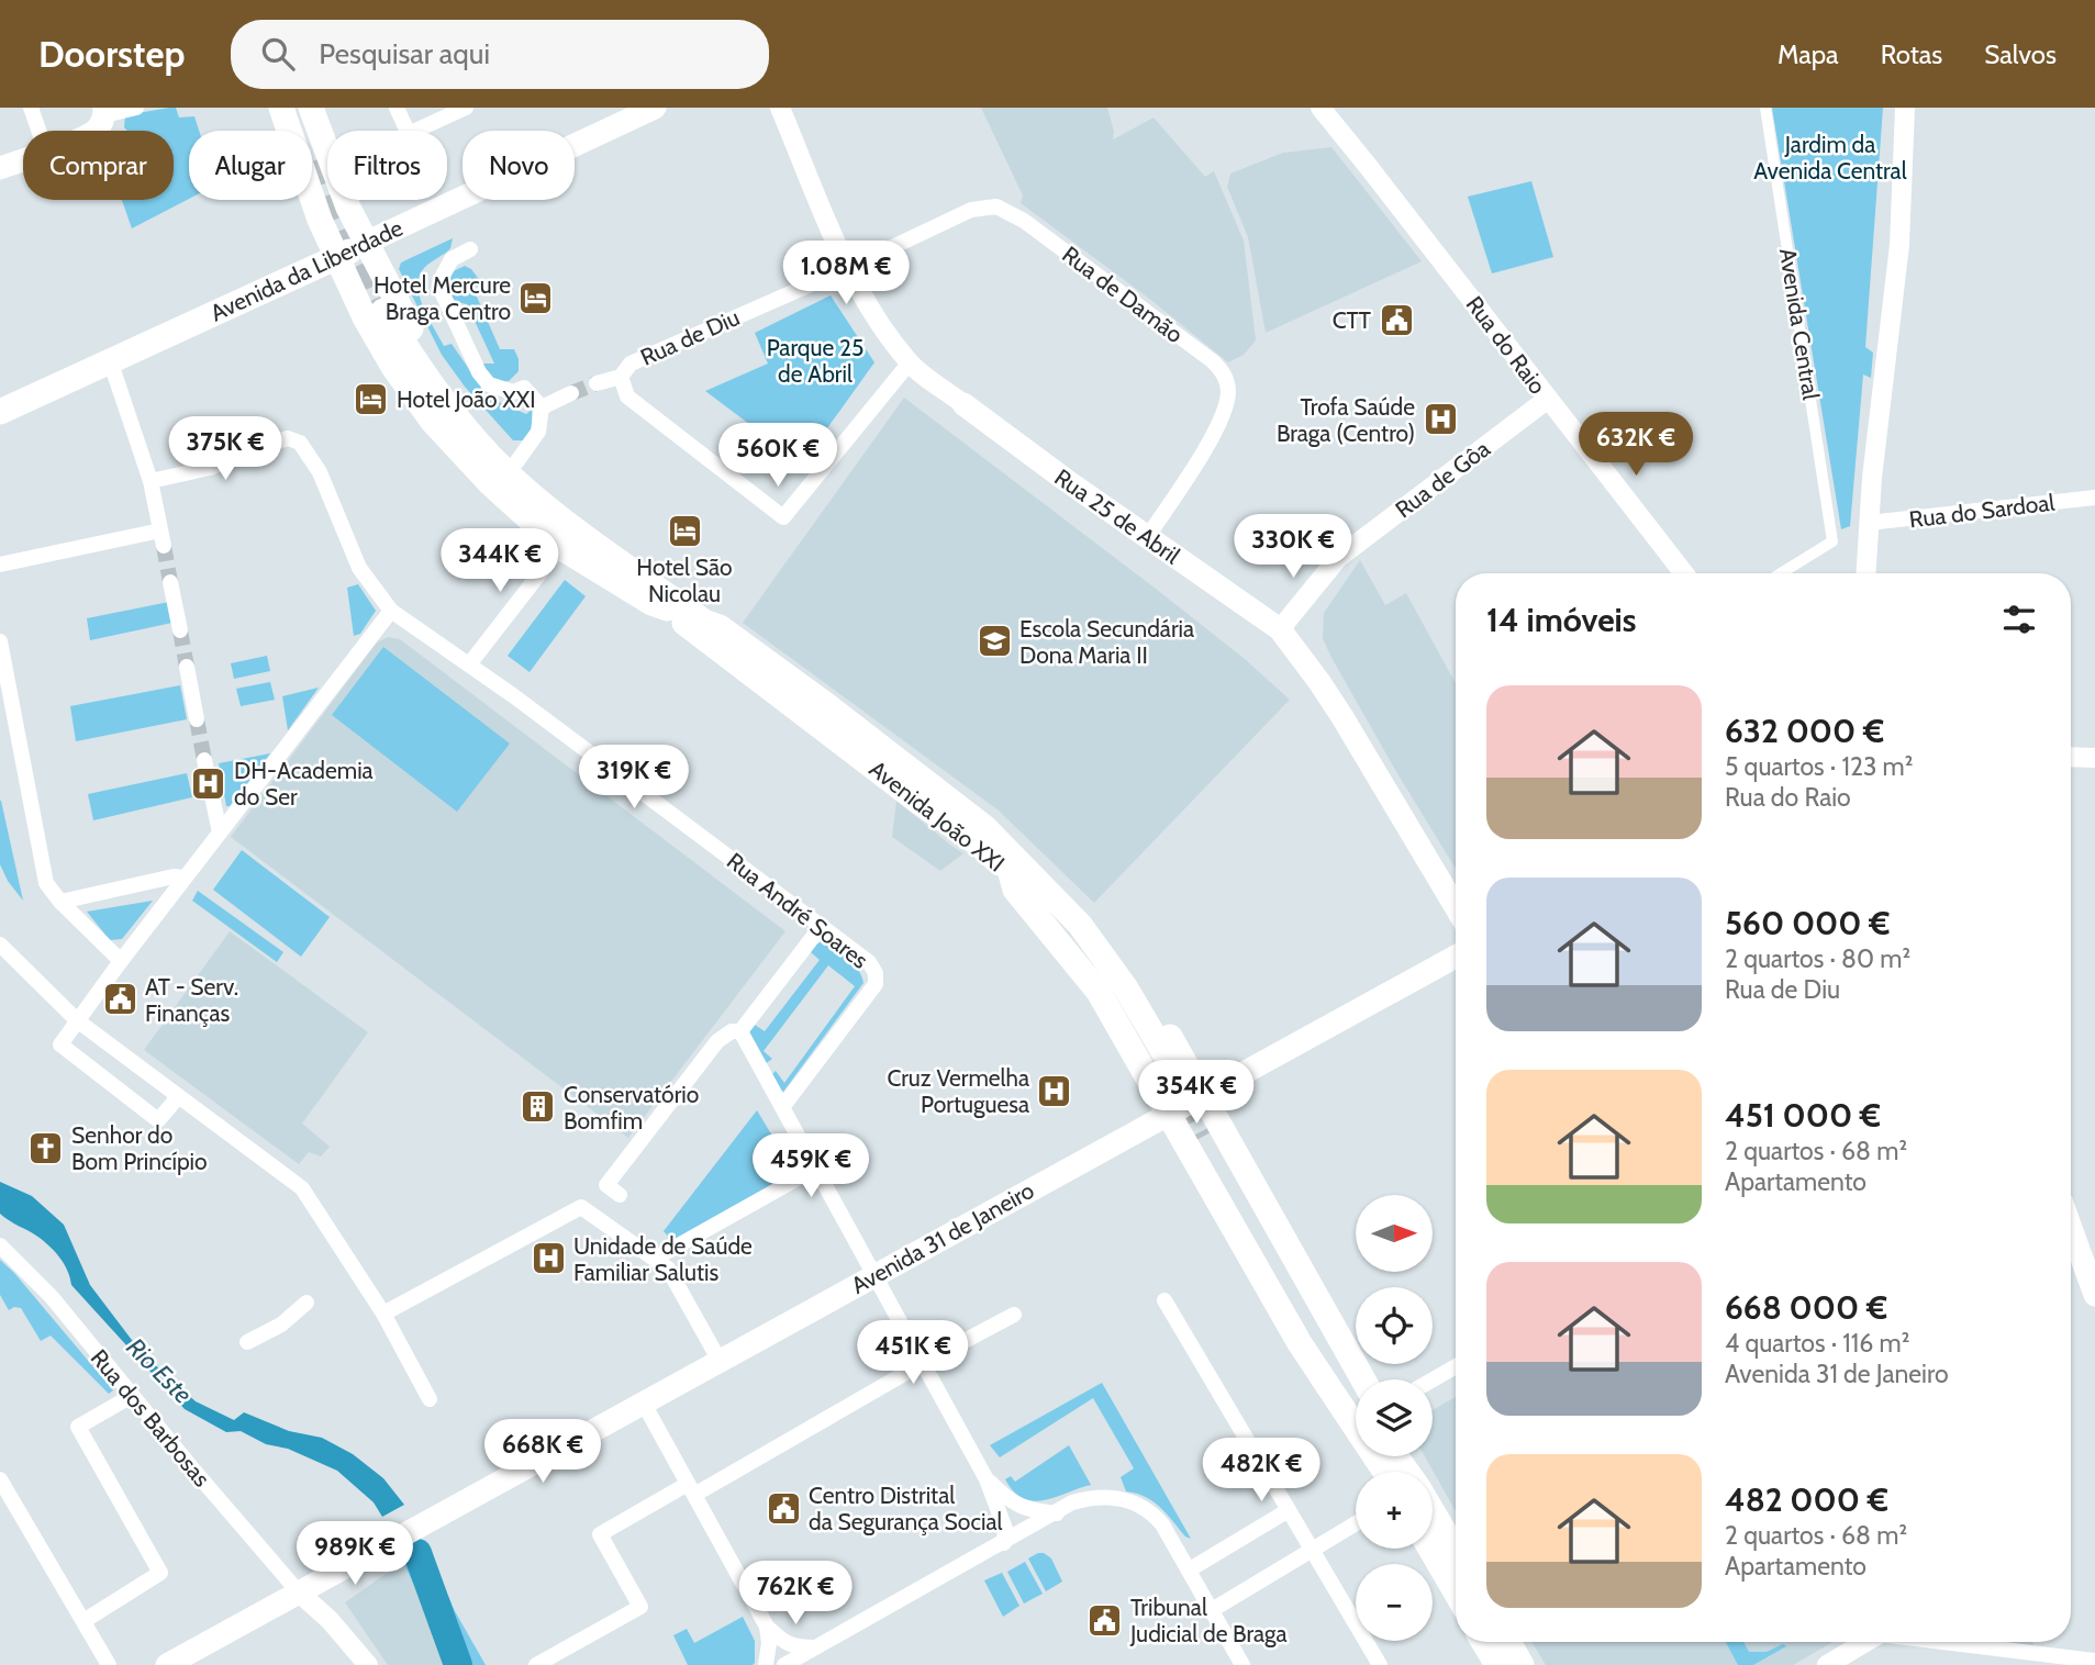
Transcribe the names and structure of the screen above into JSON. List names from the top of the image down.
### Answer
{
  "streets": {
    "main road": [
      "Avenida da Liberdade",
      "Rua 25 de Abril",
      "Avenida João XXI",
      "Avenida 31 de Janeiro"
    ],
    "street": [
      "Rua de Damão",
      "Avenida Central",
      "Rua de Diu",
      "Rua do Raio",
      "Rua de Gôa",
      "Rua do Sardoal",
      "Rua André Soares",
      "Rua dos Barbosas"
    ]
  },
  "crossings": [
    ["Avenida da Liberdade", "Avenida João XXI"],
    ["Rua de Damão", "Rua de Diu"],
    ["Rua de Damão", "Rua 25 de Abril"],
    ["Rua de Diu", "Rua 25 de Abril"],
    ["Rua do Raio", "Rua de Gôa"],
    ["Rua de Gôa", "Rua 25 de Abril"],
    ["Avenida 31 de Janeiro", "Rua dos Barbosas"]
  ],
  "water": ["Rio Este"],
  "parks": ["Jardim da Avenida Central", "Parque 25 de Abril"],
  "places": {
    "hotel": ["Hotel Mercure Braga Centro", "Hotel João XXI", "Hotel São Nicolau"],
    "public building": [
      "CTT",
      "AT - Serv. Finanças",
      "Centro Distrital da Segurança Social",
      "Tribunal Judicial de Braga"
    ],
    "hospital": [
      "Trofa Saúde Braga (Centro)",
      "DH-Academia do Ser",
      "Cruz Vermelha Portuguesa",
      "Unidade de Saúde Familiar Salutis"
    ],
    "school or university": ["Escola Secundária Dona Maria II"],
    "building": ["Conservatório Bomfim"],
    "church": ["Senhor do Bom Princípio"]
  },
  "north": "right",
  "page": {
    "header": "Doorstep",
    "search": "Pesquisar aqui",
    "nav": ["Mapa", "Rotas", "Salvos"],
    "chip": [
      "Comprar",
      "Alugar",
      "Filtros",
      "Novo"
    ],
    "price": [
      "1.08M €",
      "632K €",
      "375K €",
      "560K €",
      "330K €",
      "344K €",
      "319K €",
      "354K €",
      "459K €",
      "451K €",
      "668K €",
      "482K €",
      "989K €",
      "762K €"
    ],
    "heading": "14 imóveis",
    "list": [
      {
        "name": "632 000 €",
        "note": "5 quartos · 123 m² · Rua do Raio"
      },
      {
        "name": "560 000 €",
        "note": "2 quartos · 80 m² · Rua de Diu"
      },
      {
        "name": "451 000 €",
        "note": "2 quartos · 68 m² · Apartamento"
      },
      {
        "name": "668 000 €",
        "note": "4 quartos · 116 m² · Avenida 31 de Janeiro"
      },
      {
        "name": "482 000 €",
        "note": "2 quartos · 68 m² · Apartamento"
      }
    ],
    "map_buttons": ["+", "−"]
  }
}
